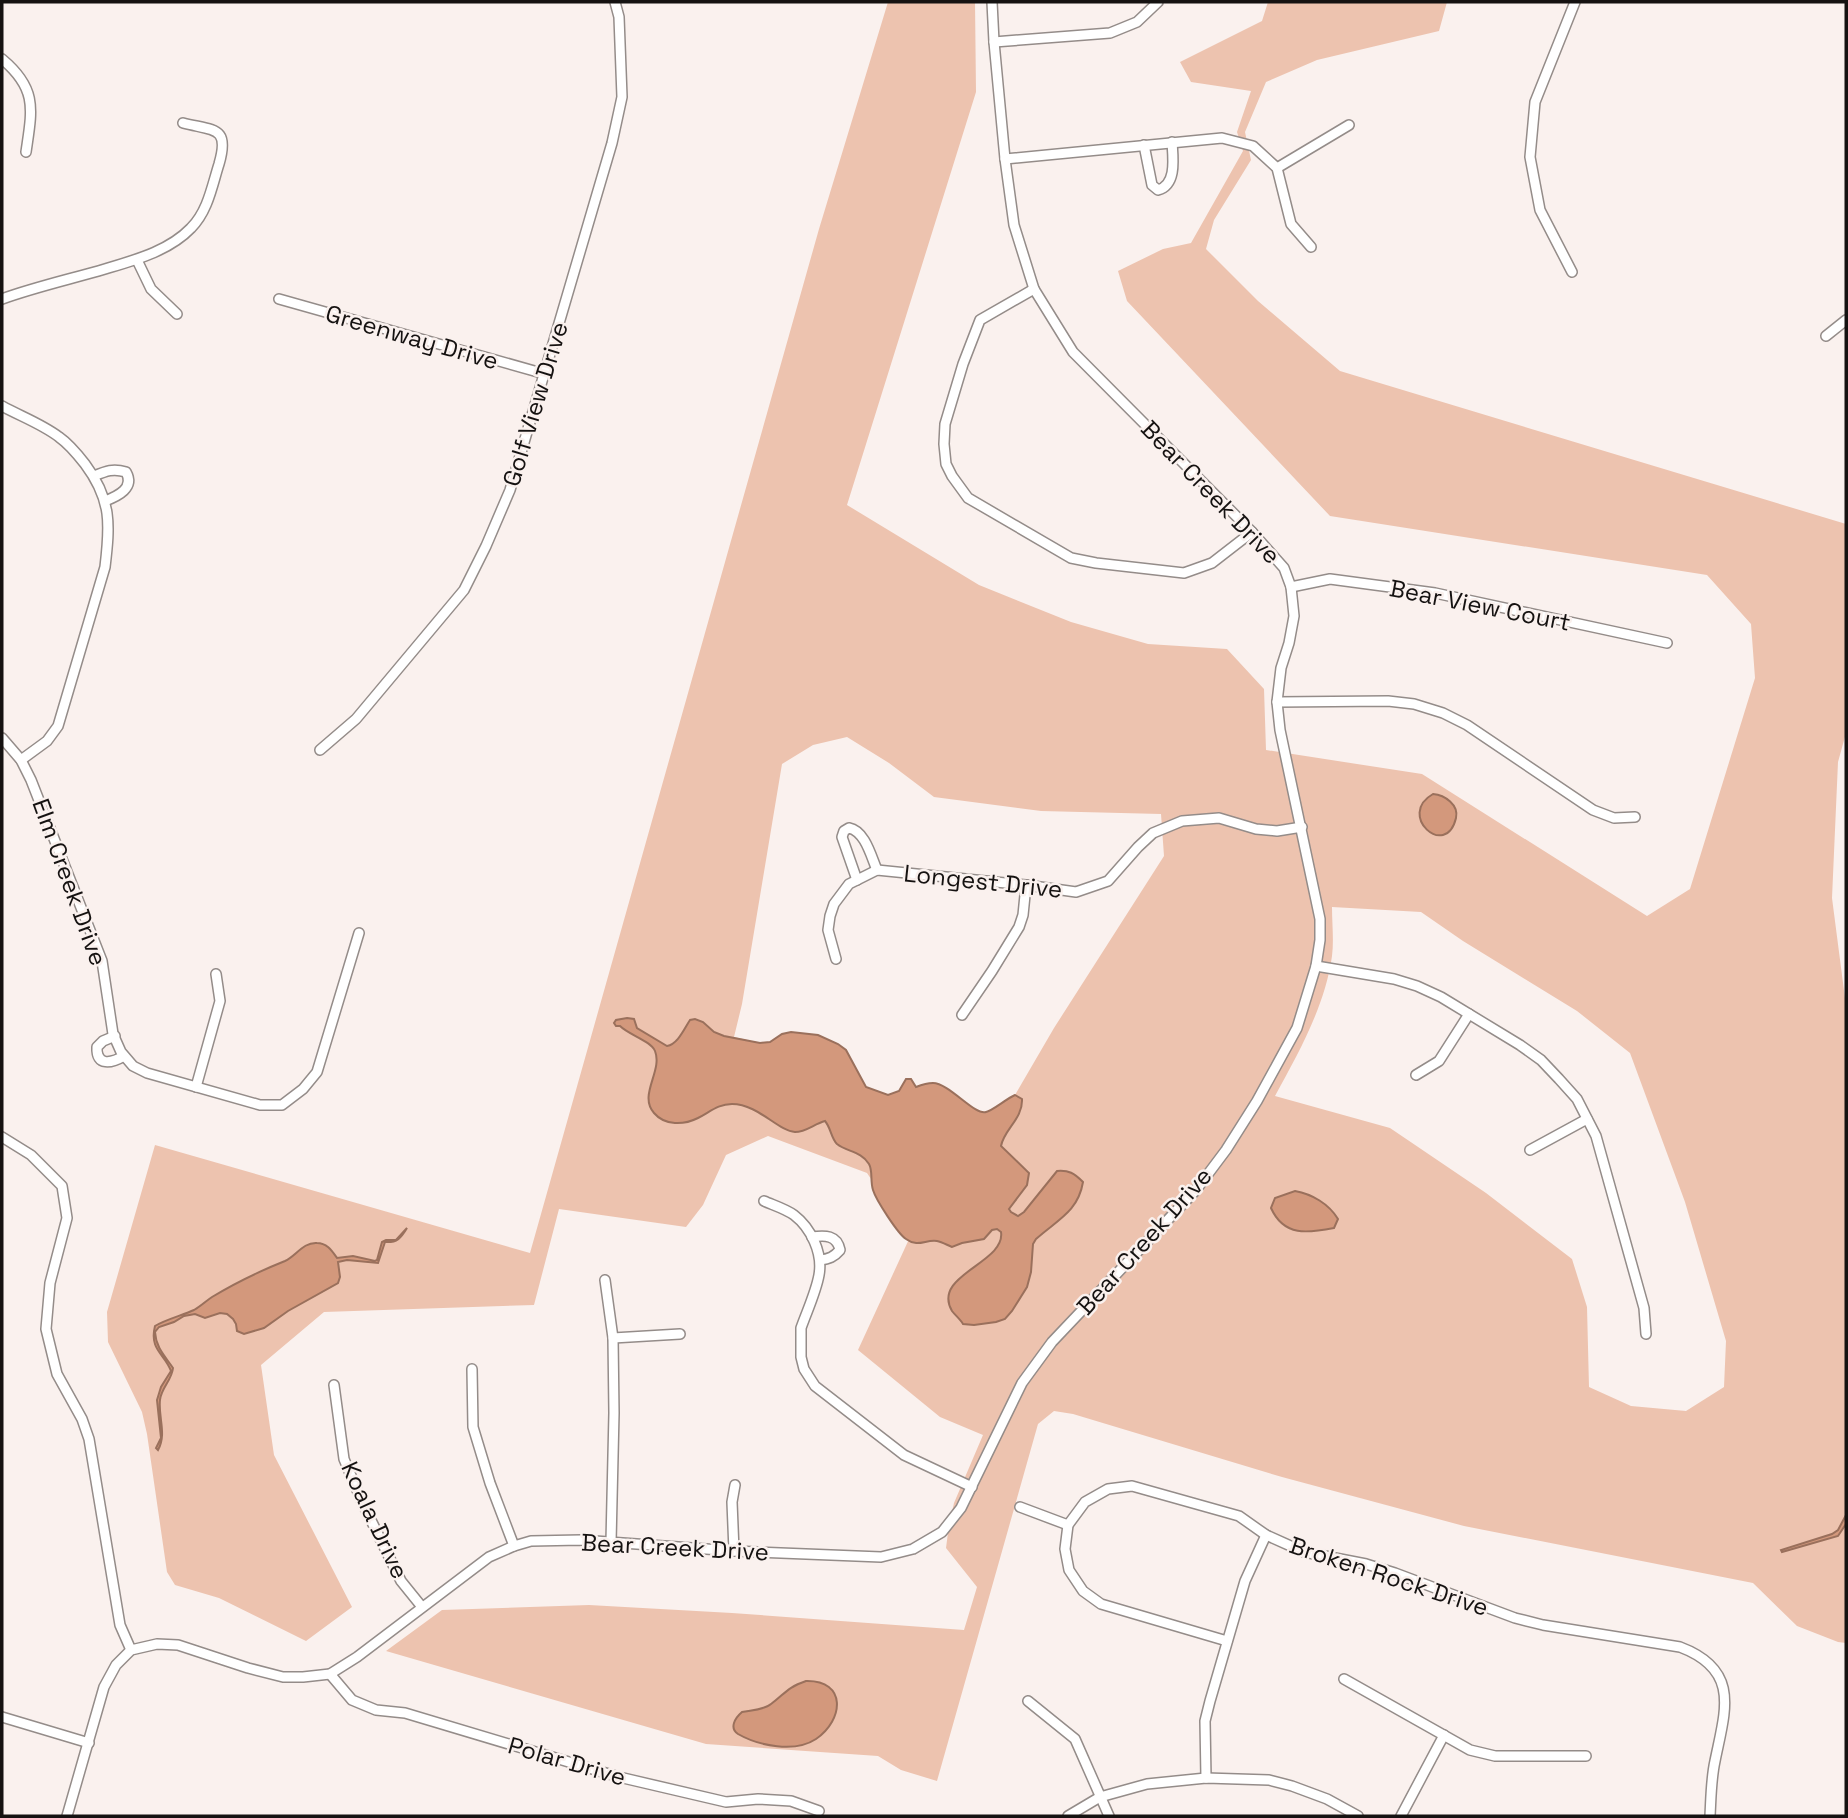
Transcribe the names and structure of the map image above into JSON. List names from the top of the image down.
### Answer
{
  "streets": {
    "street": [
      "Greenway Drive",
      "Golf View Drive",
      "Bear Creek Drive",
      "Bear View Court",
      "Longest Drive",
      "Elm Creek Drive",
      "Koala Drive",
      "Broken Rock Drive",
      "Polar Drive"
    ]
  },
  "crossings": [
    ["Greenway Drive", "Golf View Drive"],
    ["Bear Creek Drive", "Bear View Court"],
    ["Bear Creek Drive", "Longest Drive"],
    ["Bear Creek Drive", "Koala Drive"],
    ["Bear Creek Drive", "Polar Drive"]
  ]
}
